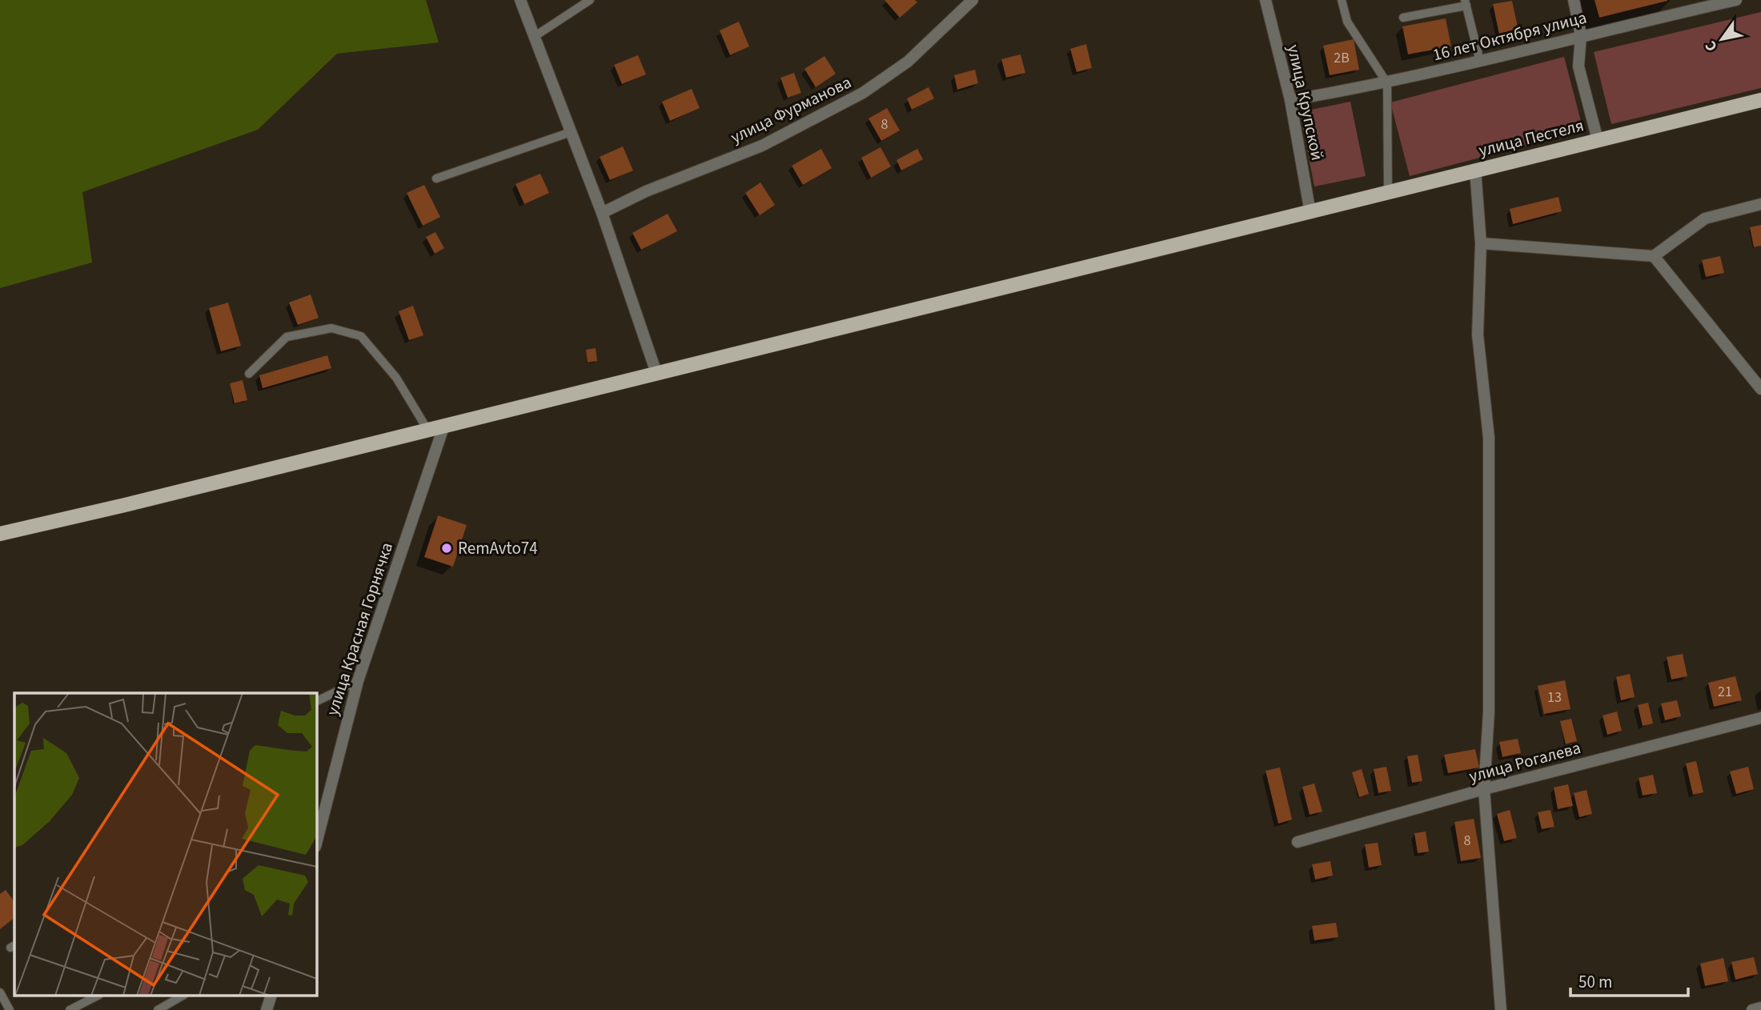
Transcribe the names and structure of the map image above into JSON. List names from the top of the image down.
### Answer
{
  "streets": {
    "main road": ["улица Пестеля"],
    "street": [
      "16 лет Октября улица",
      "улица Крупской",
      "улица Фурманова",
      "улица Красная Горнячка",
      "улица Рогалева"
    ]
  },
  "crossings": [
    ["16 лет Октября улица", "улица Крупской"],
    ["улица Крупской", "улица Пестеля"],
    ["улица Пестеля", "улица Красная Горнячка"]
  ],
  "places": ["RemAvto74"],
  "house_numbers": [
    "2В",
    "8",
    "21",
    "13",
    "8"
  ],
  "scale_bar": "50 m",
  "north": "bottom left"
}
